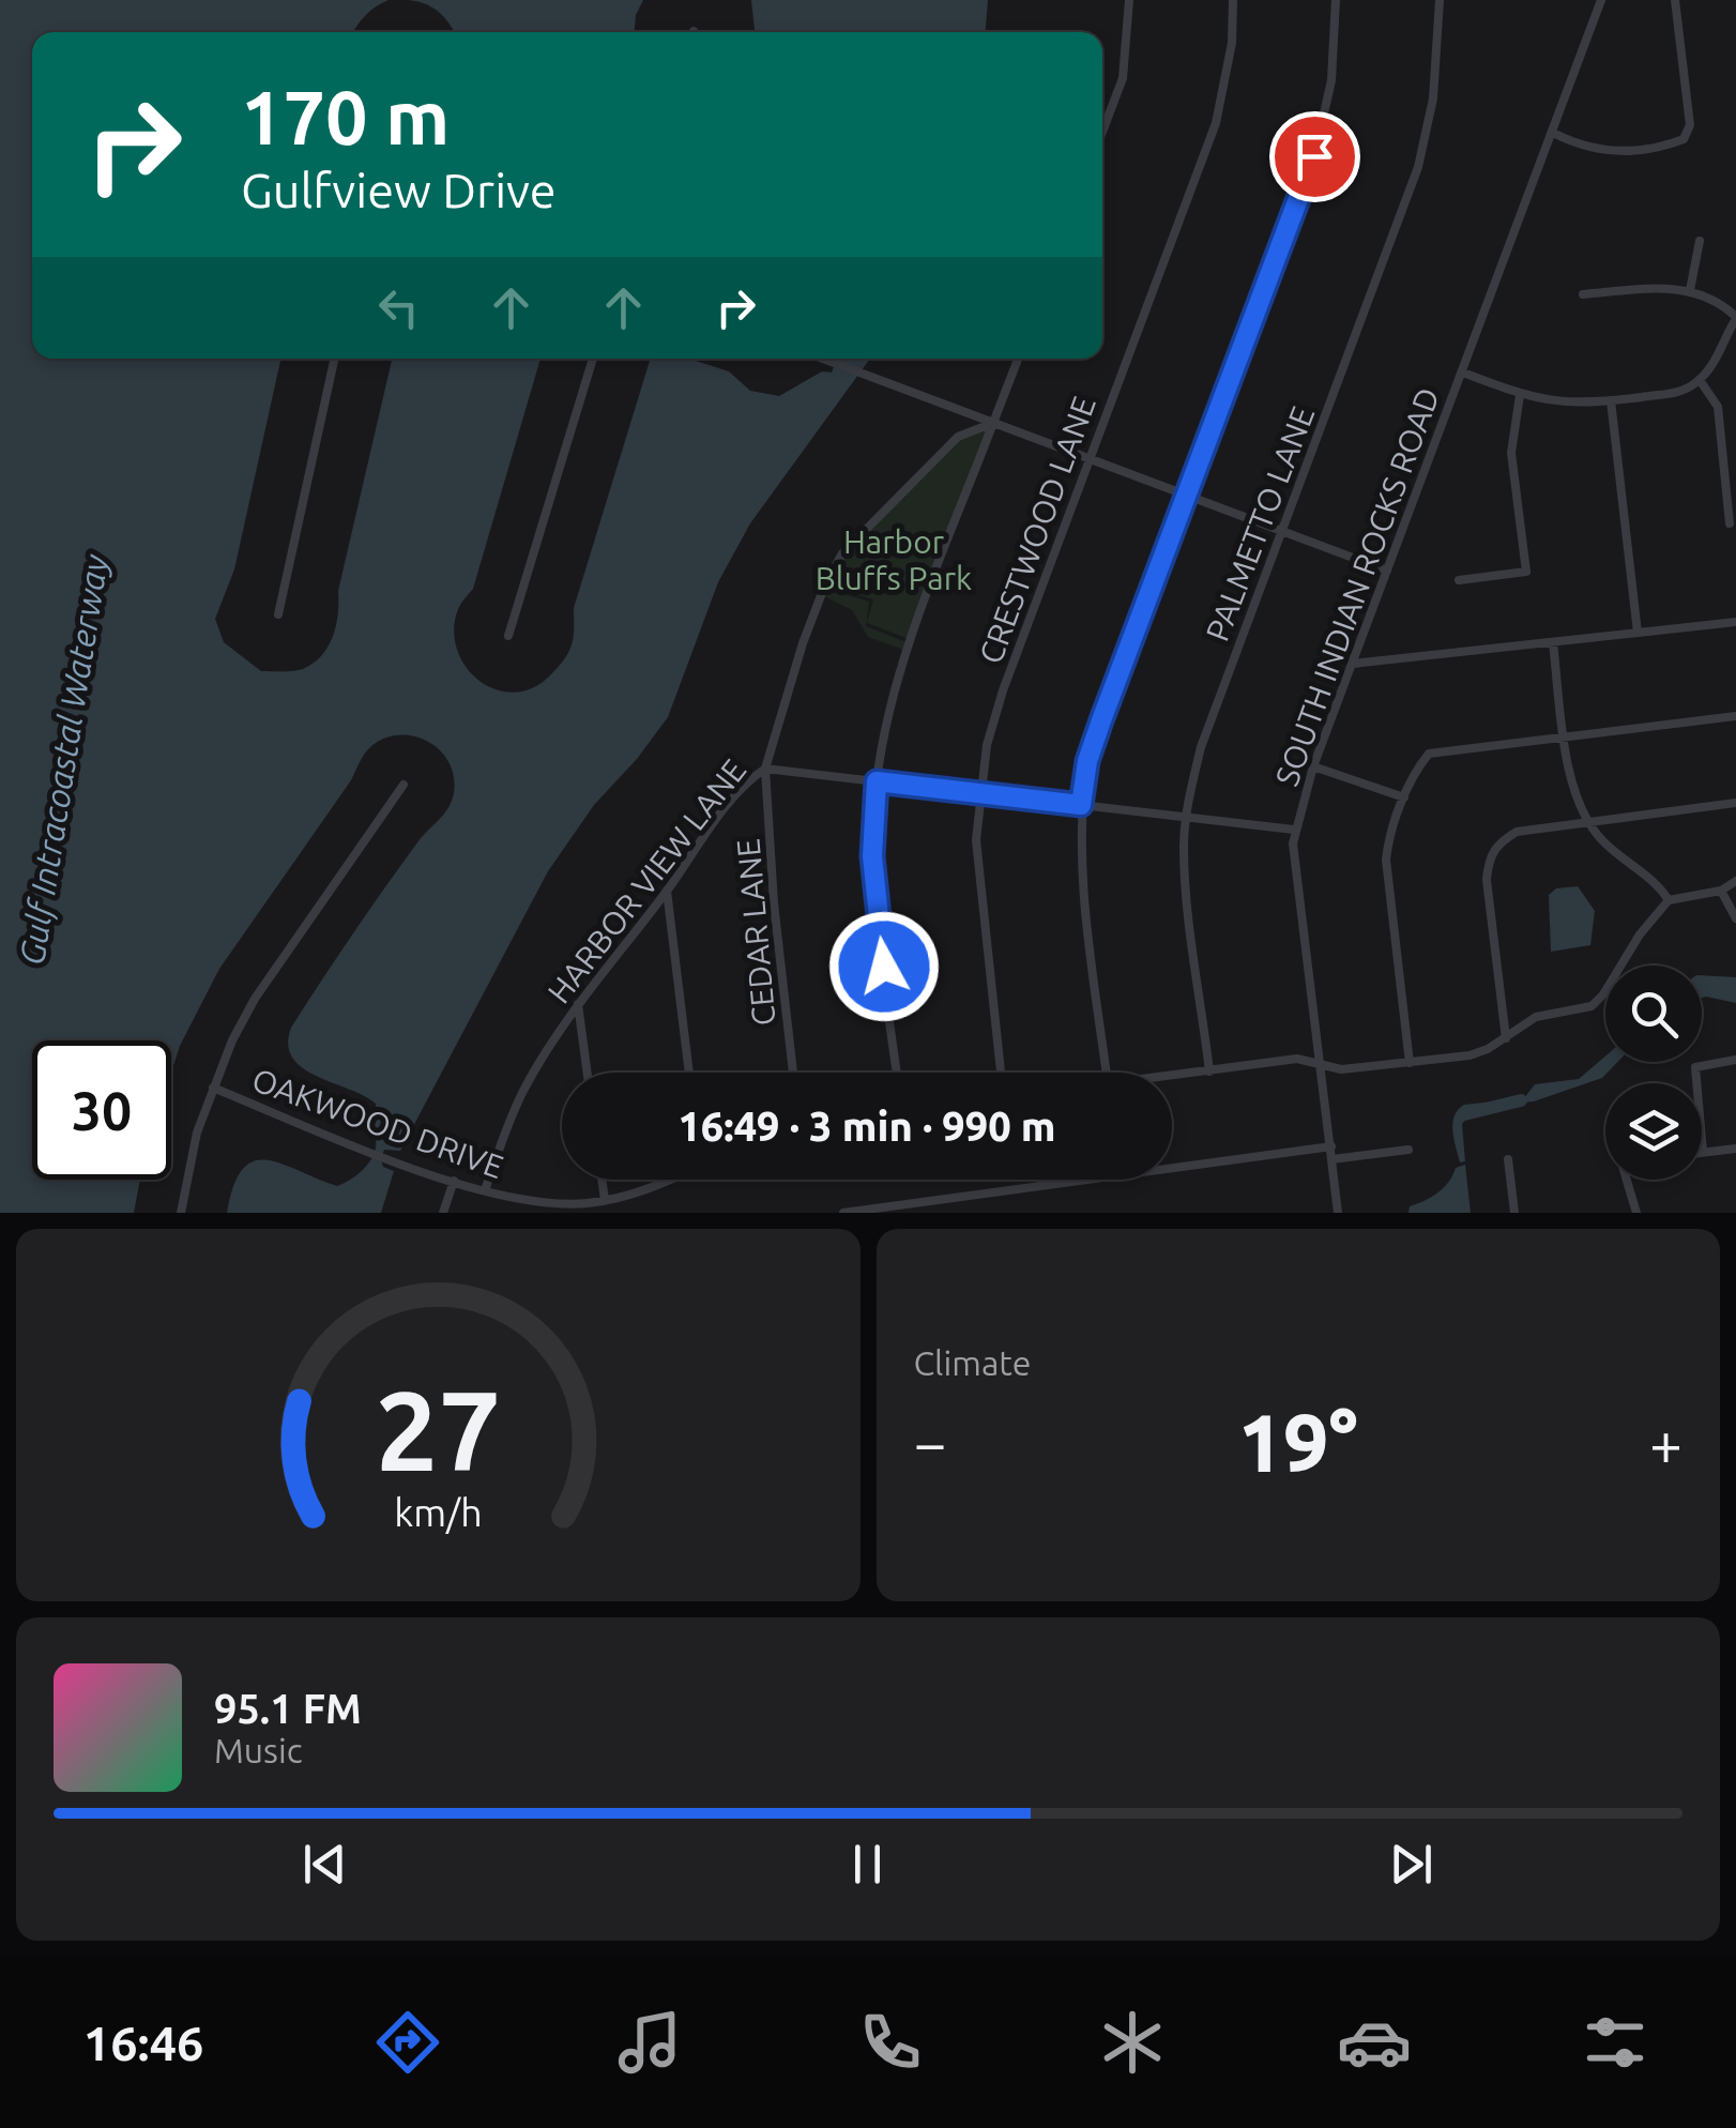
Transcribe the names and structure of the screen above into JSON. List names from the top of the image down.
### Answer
{
  "streets": {
    "street": [
      "PALMETTO LANE",
      "CRESTWOOD LANE",
      "SOUTH INDIAN ROCKS ROAD",
      "HARBOR VIEW LANE",
      "CEDAR LANE",
      "OAKWOOD DRIVE"
    ]
  },
  "crossings": [
    ["HARBOR VIEW LANE", "CEDAR LANE"],
    ["HARBOR VIEW LANE", "OAKWOOD DRIVE"]
  ],
  "water": ["Gulf Intracoastal Waterway"],
  "parks": ["Harbor Bluffs Park"],
  "page": {
    "turn": ["170 m", "Gulfview Drive"],
    "limit": "30",
    "trip": "16:49 · 3 min · 990 m",
    "tile": "Climate",
    "heat": ["−", "19°", "+"],
    "song": ["95.1 FM", "Music"],
    "tabs": "16:46",
    "gauge": ["27", "km/h"]
  }
}
